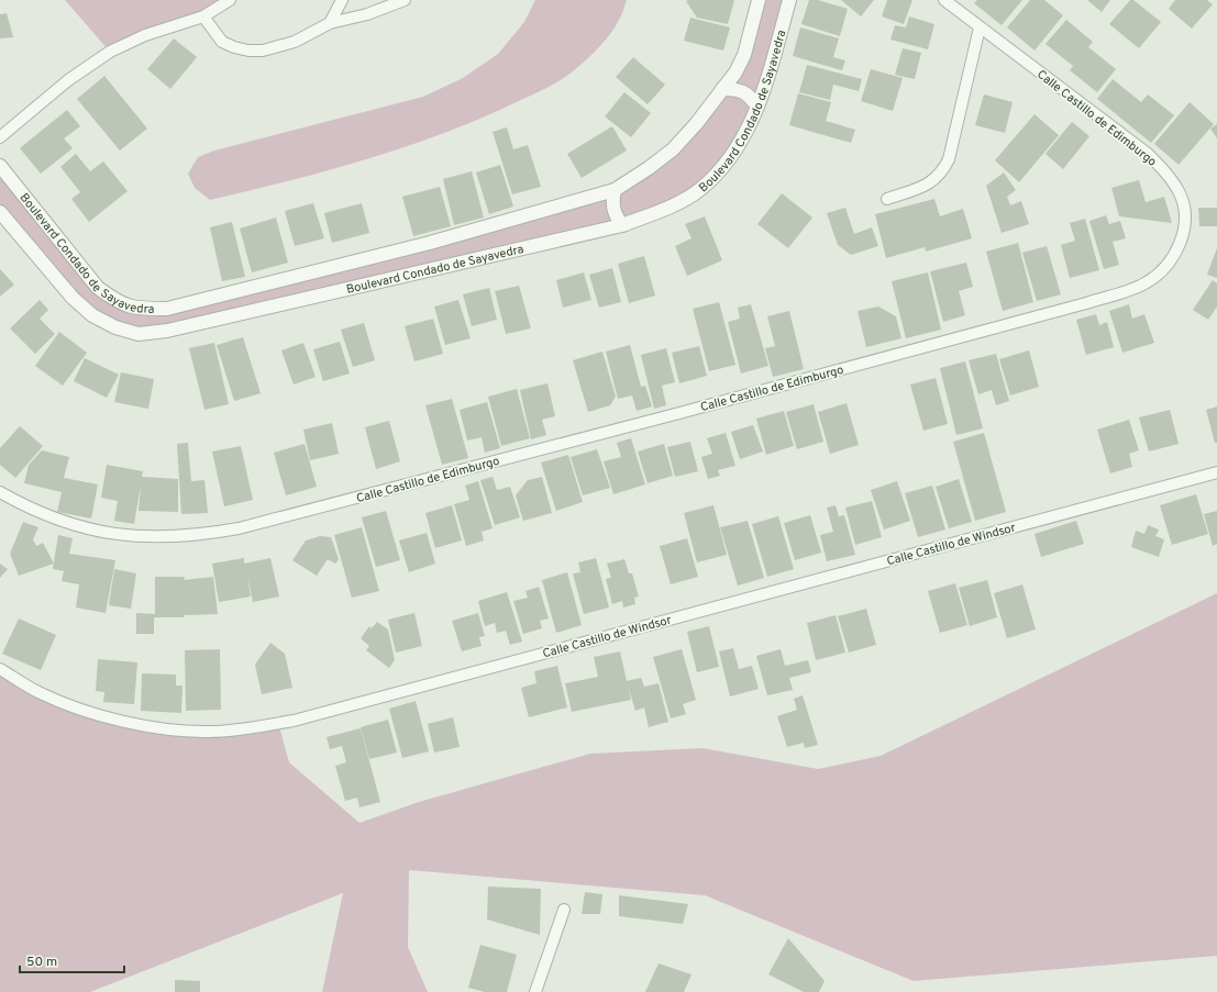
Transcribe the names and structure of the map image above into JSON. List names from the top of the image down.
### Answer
{
  "streets": {
    "street": ["Boulevard Condado de Sayavedra", "Calle Castillo de Edimburgo", "Calle Castillo de Windsor"]
  },
  "scale_bar": "50 m"
}
